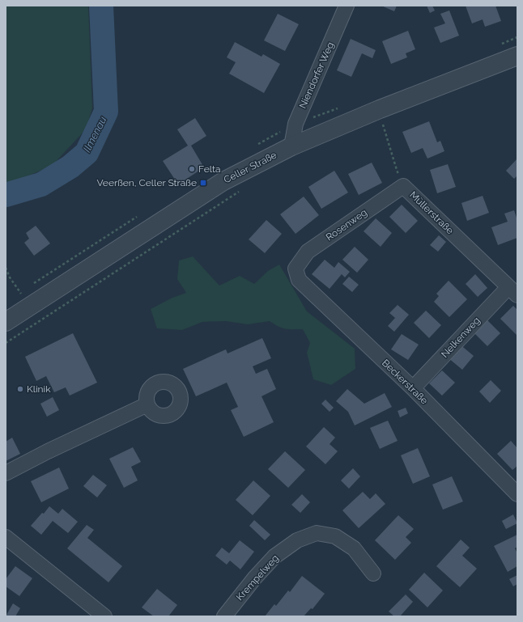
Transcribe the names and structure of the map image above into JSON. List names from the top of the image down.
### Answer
{
  "streets": {
    "street": [
      "Niendorfer Weg",
      "Celler Straße",
      "Müllerstraße",
      "Rosenweg",
      "Nelkenweg",
      "Beckerstraße",
      "Krempelweg"
    ]
  },
  "crossings": [
    ["Niendorfer Weg", "Celler Straße"],
    ["Celler Straße", "Müllerstraße"],
    ["Müllerstraße", "Rosenweg"],
    ["Müllerstraße", "Nelkenweg"],
    ["Rosenweg", "Beckerstraße"],
    ["Nelkenweg", "Beckerstraße"]
  ],
  "water": ["Ilmenau"],
  "places": {
    "other": ["Felta", "Klinik"],
    "transit": ["Veerßen, Celler Straße"]
  }
}
